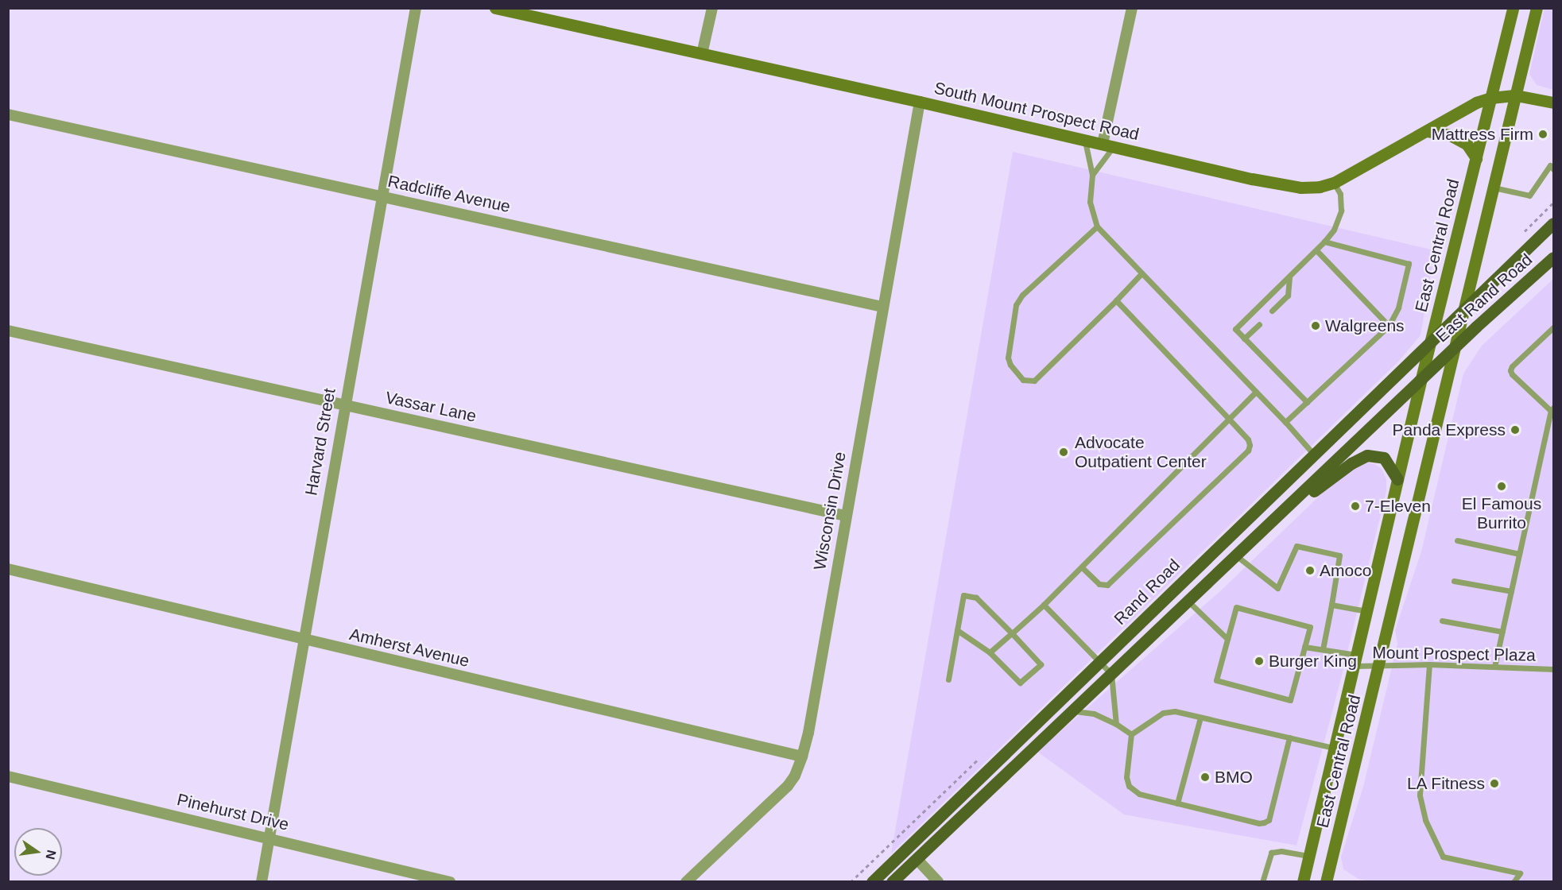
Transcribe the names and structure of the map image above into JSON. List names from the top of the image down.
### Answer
{
  "streets": {
    "main road": [
      "South Mount Prospect Road",
      "East Central Road",
      "East Rand Road",
      "Rand Road"
    ],
    "street": [
      "Radcliffe Avenue",
      "Vassar Lane",
      "Harvard Street",
      "Wisconsin Drive",
      "Amherst Avenue",
      "Pinehurst Drive"
    ],
    "lane": ["Mount Prospect Plaza"]
  },
  "crossings": [
    ["South Mount Prospect Road", "East Central Road"],
    ["South Mount Prospect Road", "Wisconsin Drive"],
    ["Radcliffe Avenue", "Harvard Street"],
    ["Radcliffe Avenue", "Wisconsin Drive"],
    ["East Central Road", "East Rand Road"],
    ["East Central Road", "Rand Road"],
    ["East Central Road", "Mount Prospect Plaza"],
    ["East Rand Road", "Rand Road"],
    ["Vassar Lane", "Harvard Street"],
    ["Vassar Lane", "Wisconsin Drive"],
    ["Harvard Street", "Amherst Avenue"],
    ["Harvard Street", "Pinehurst Drive"],
    ["Wisconsin Drive", "Amherst Avenue"]
  ],
  "places": [
    "Mattress Firm",
    "Walgreens",
    "Panda Express",
    "Advocate Outpatient Center",
    "El Famous Burrito",
    "7-Eleven",
    "Amoco",
    "Burger King",
    "BMO",
    "LA Fitness"
  ],
  "north": "right"
}
